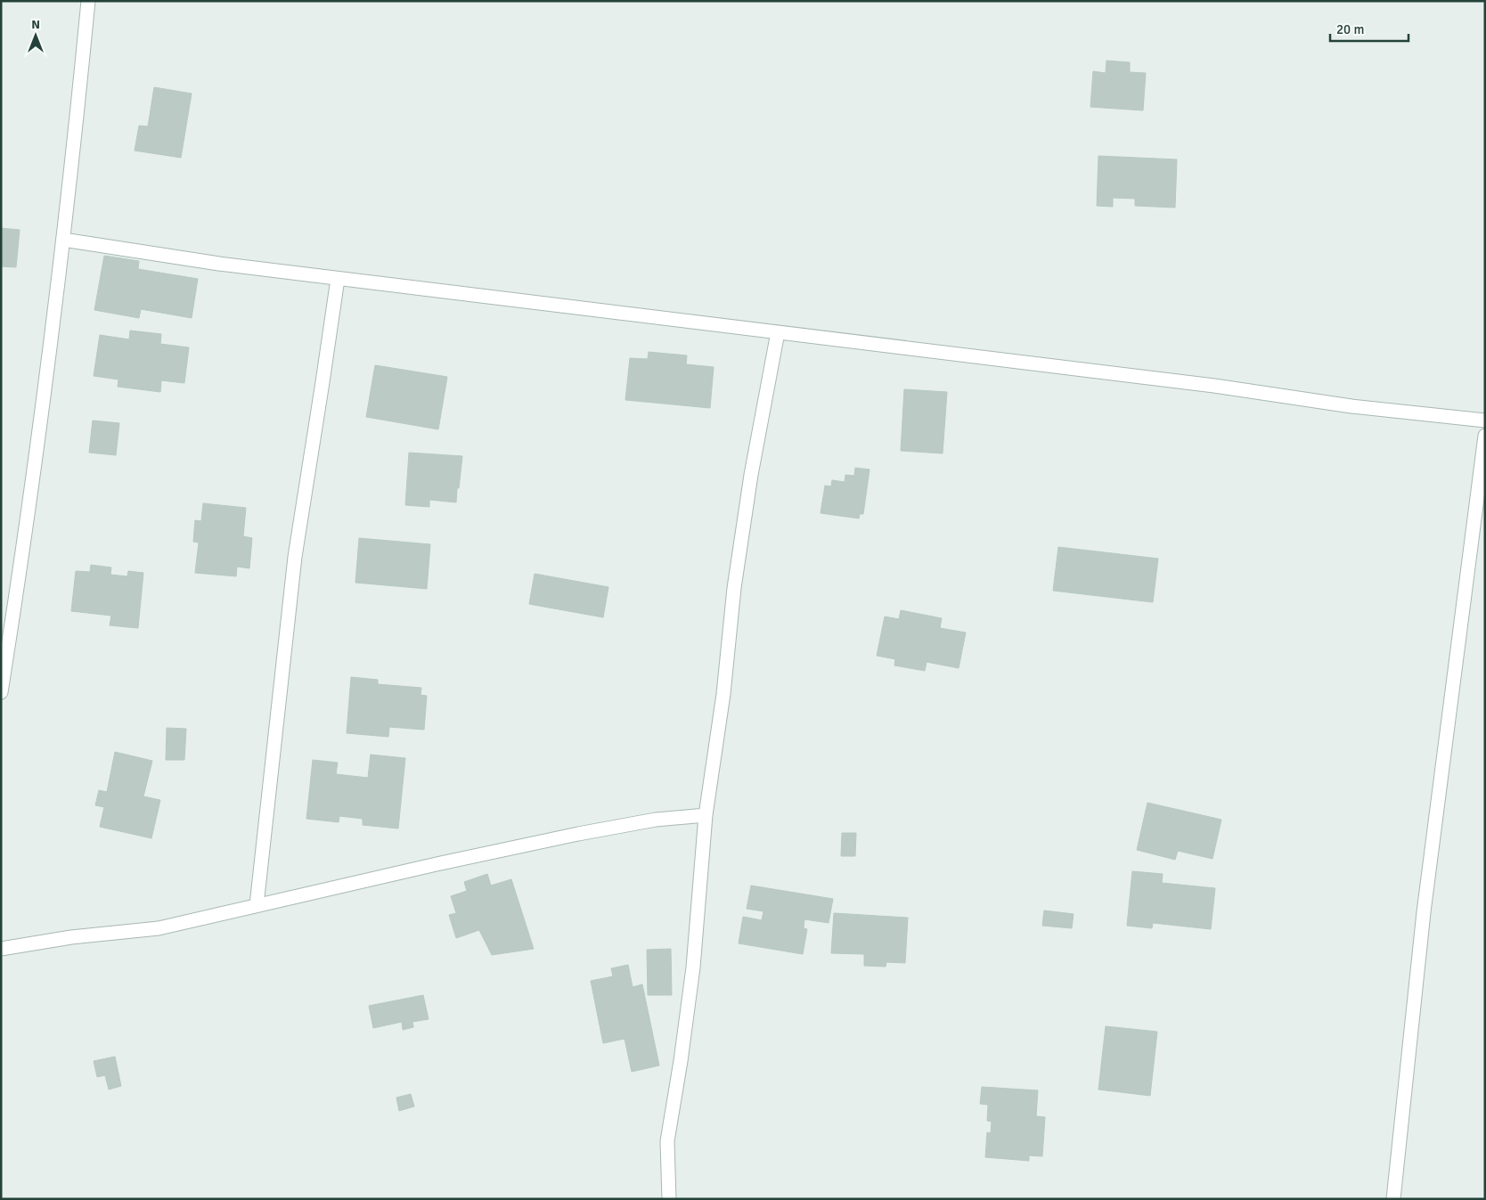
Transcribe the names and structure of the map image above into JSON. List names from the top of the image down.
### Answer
{
  "scale_bar": "20 m",
  "north": "top"
}
